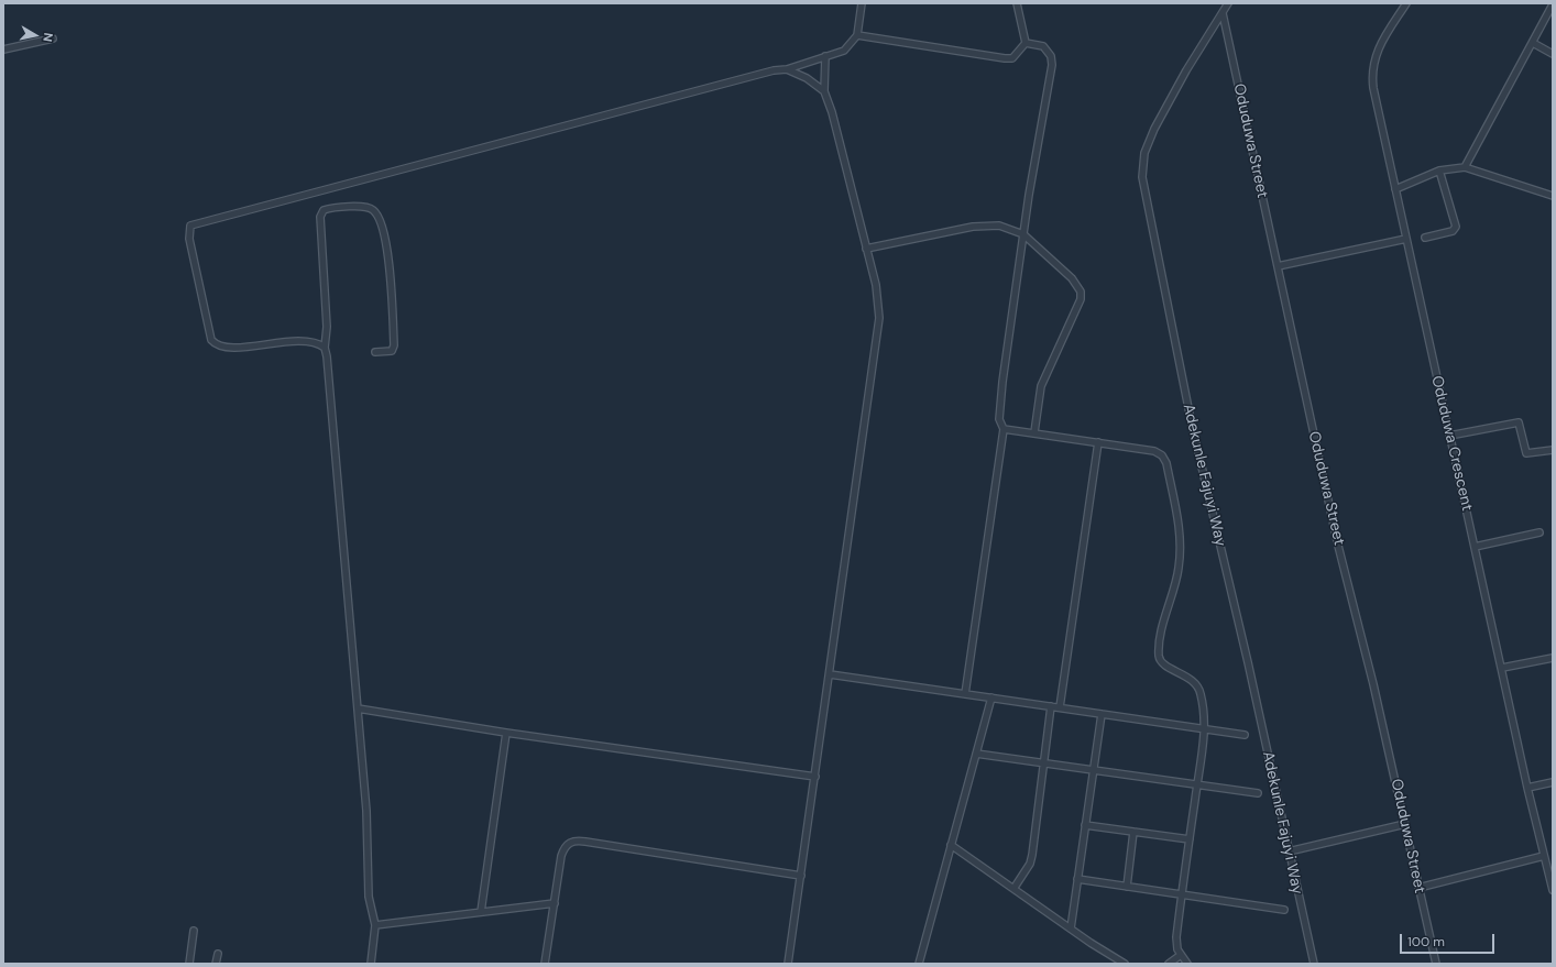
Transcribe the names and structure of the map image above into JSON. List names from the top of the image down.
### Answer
{
  "streets": {
    "street": ["Oduduwa Street", "Oduduwa Crescent", "Adekunle Fajuyi Way"]
  },
  "crossings": [
    ["Oduduwa Street", "Adekunle Fajuyi Way"]
  ],
  "scale_bar": "100 m",
  "north": "right"
}
